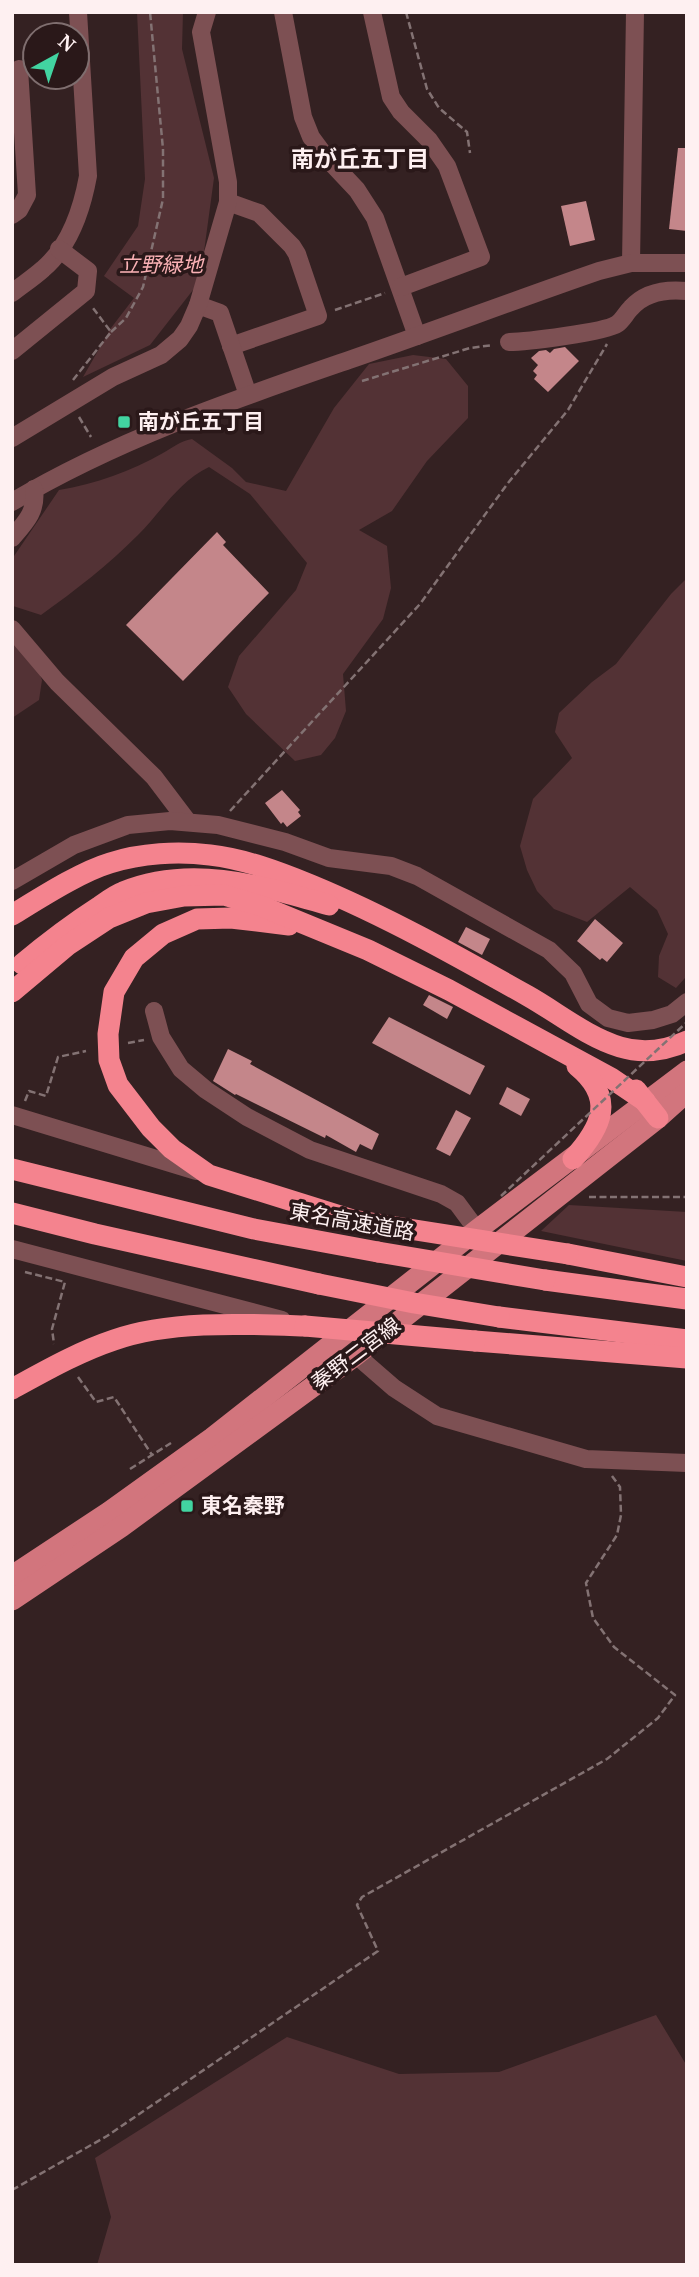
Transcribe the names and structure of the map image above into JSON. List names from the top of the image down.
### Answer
{
  "streets": {
    "highway": ["東名高速道路"],
    "main road": ["秦野二宮線"]
  },
  "districts": ["南が丘五丁目"],
  "parks": ["立野緑地"],
  "places": {
    "transit": ["南が丘五丁目", "東名秦野"]
  },
  "north": "top right"
}
